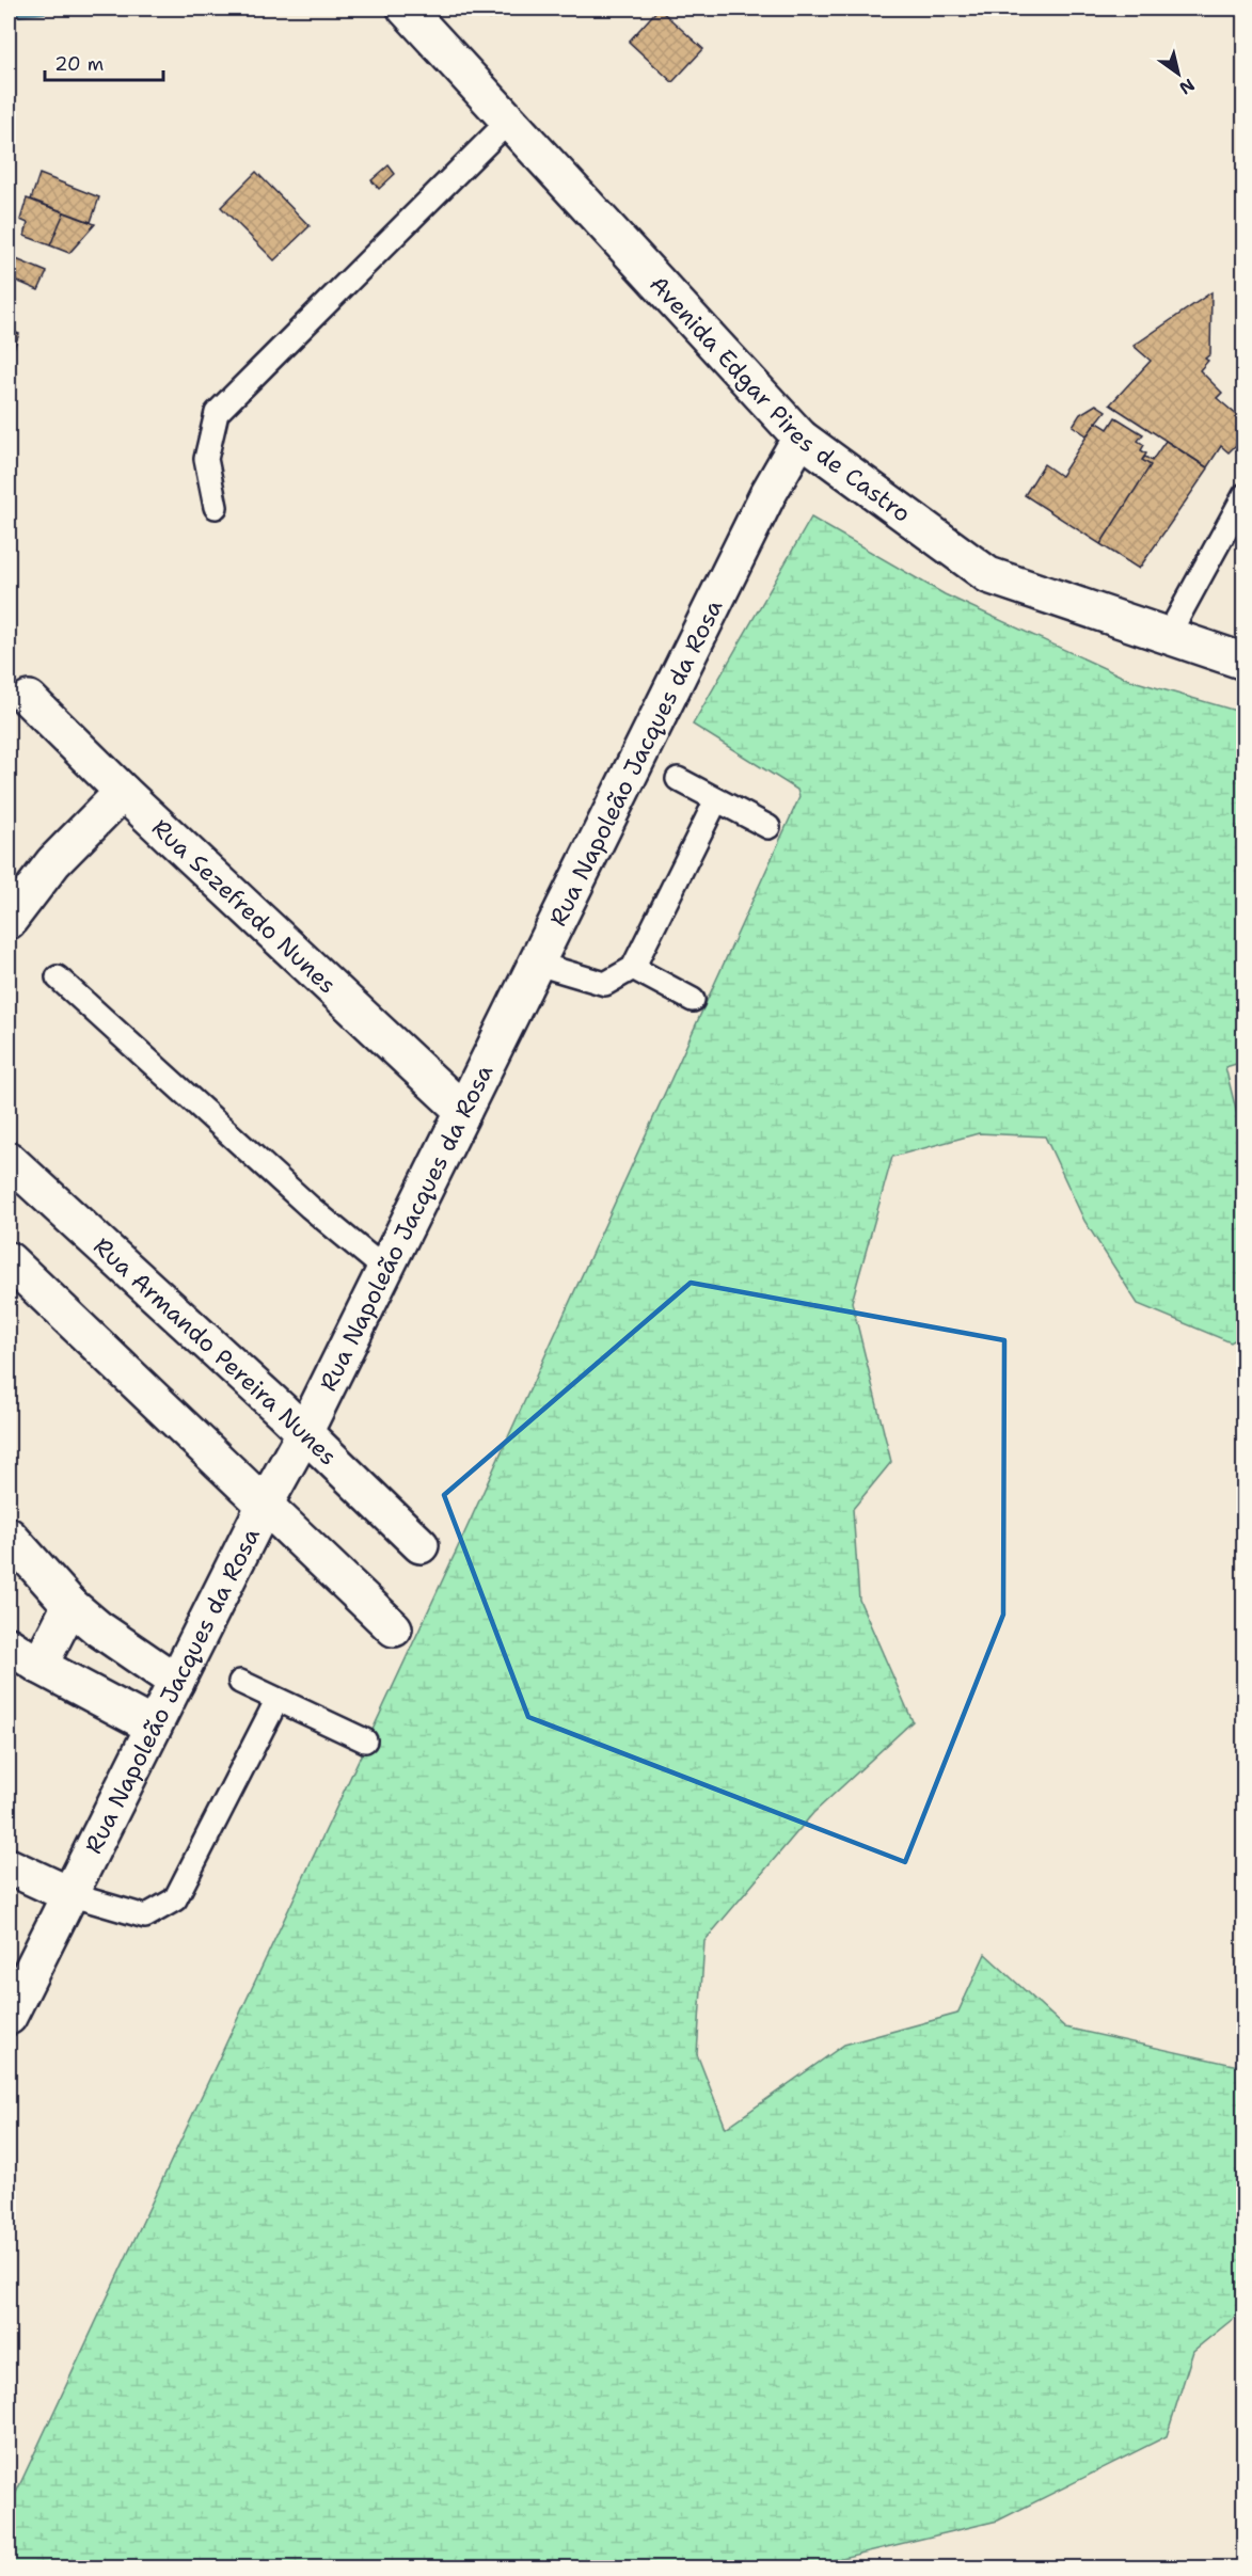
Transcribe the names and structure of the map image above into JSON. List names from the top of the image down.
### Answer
{
  "streets": {
    "street": [
      "Avenida Edgar Pires de Castro",
      "Rua Napoleão Jacques da Rosa",
      "Rua Sezefredo Nunes",
      "Rua Armando Pereira Nunes"
    ]
  },
  "crossings": [
    ["Avenida Edgar Pires de Castro", "Rua Napoleão Jacques da Rosa"],
    ["Rua Napoleão Jacques da Rosa", "Rua Sezefredo Nunes"],
    ["Rua Napoleão Jacques da Rosa", "Rua Armando Pereira Nunes"]
  ],
  "scale_bar": "20 m",
  "north": "bottom right"
}
